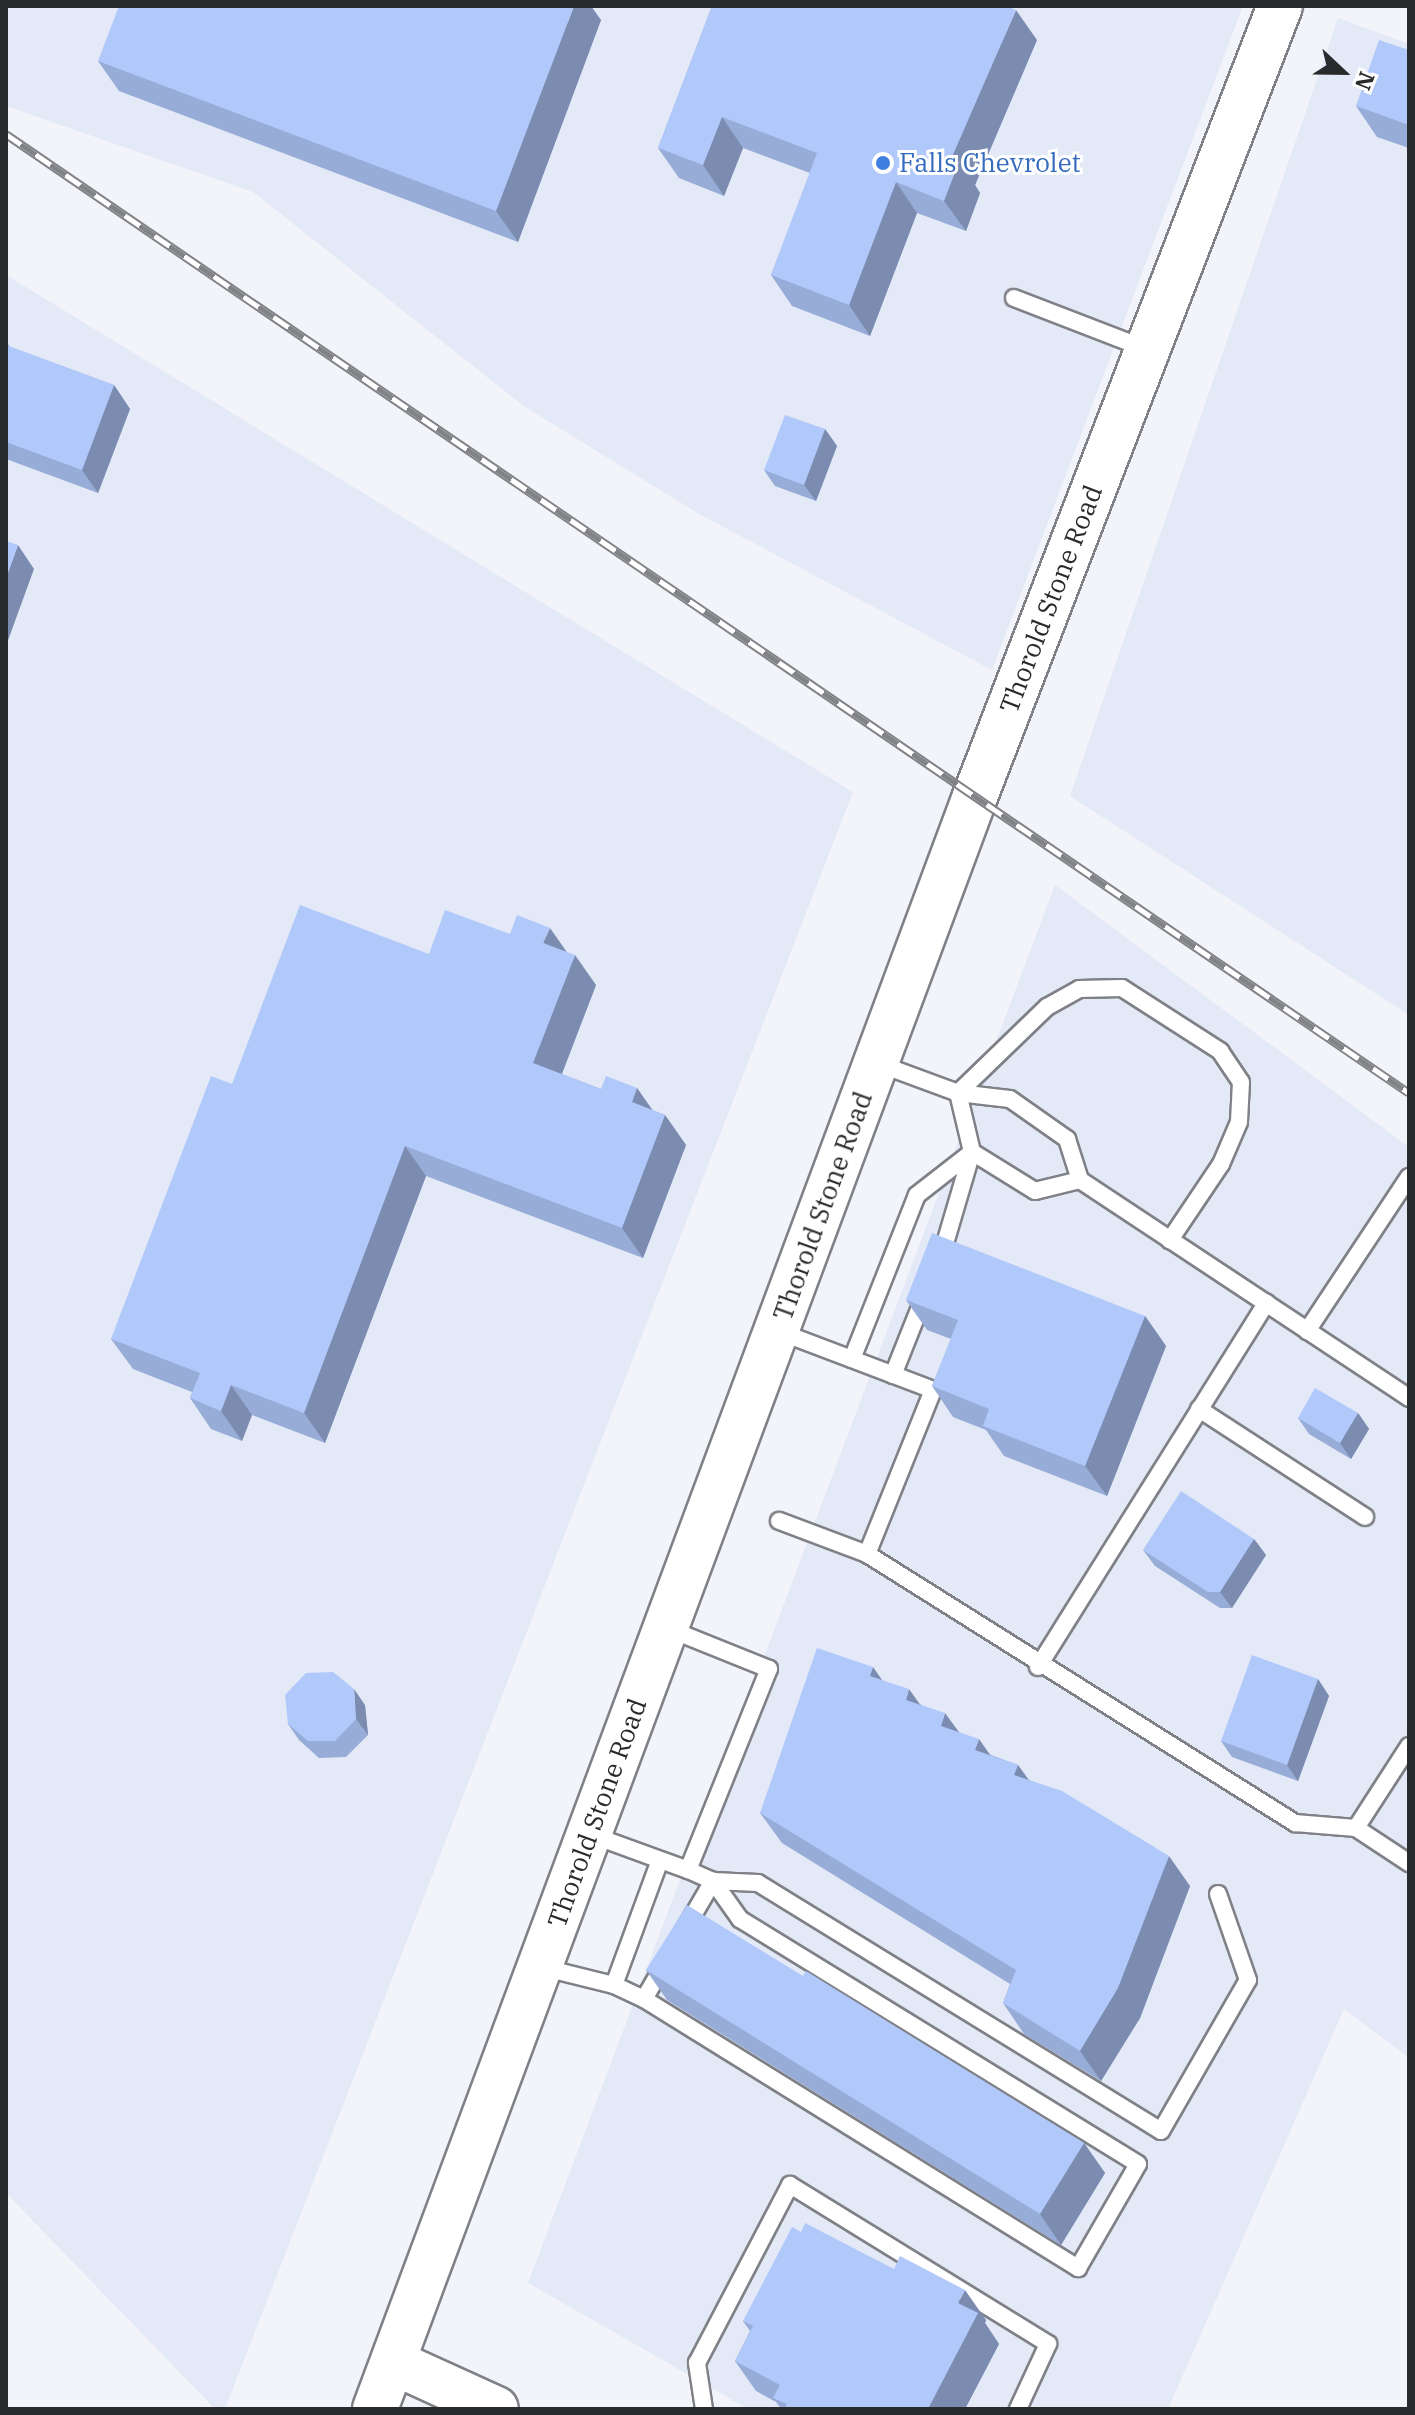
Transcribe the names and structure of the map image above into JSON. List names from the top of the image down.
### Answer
{
  "streets": {
    "main road": ["Thorold Stone Road"]
  },
  "places": ["Falls Chevrolet"],
  "north": "right"
}
